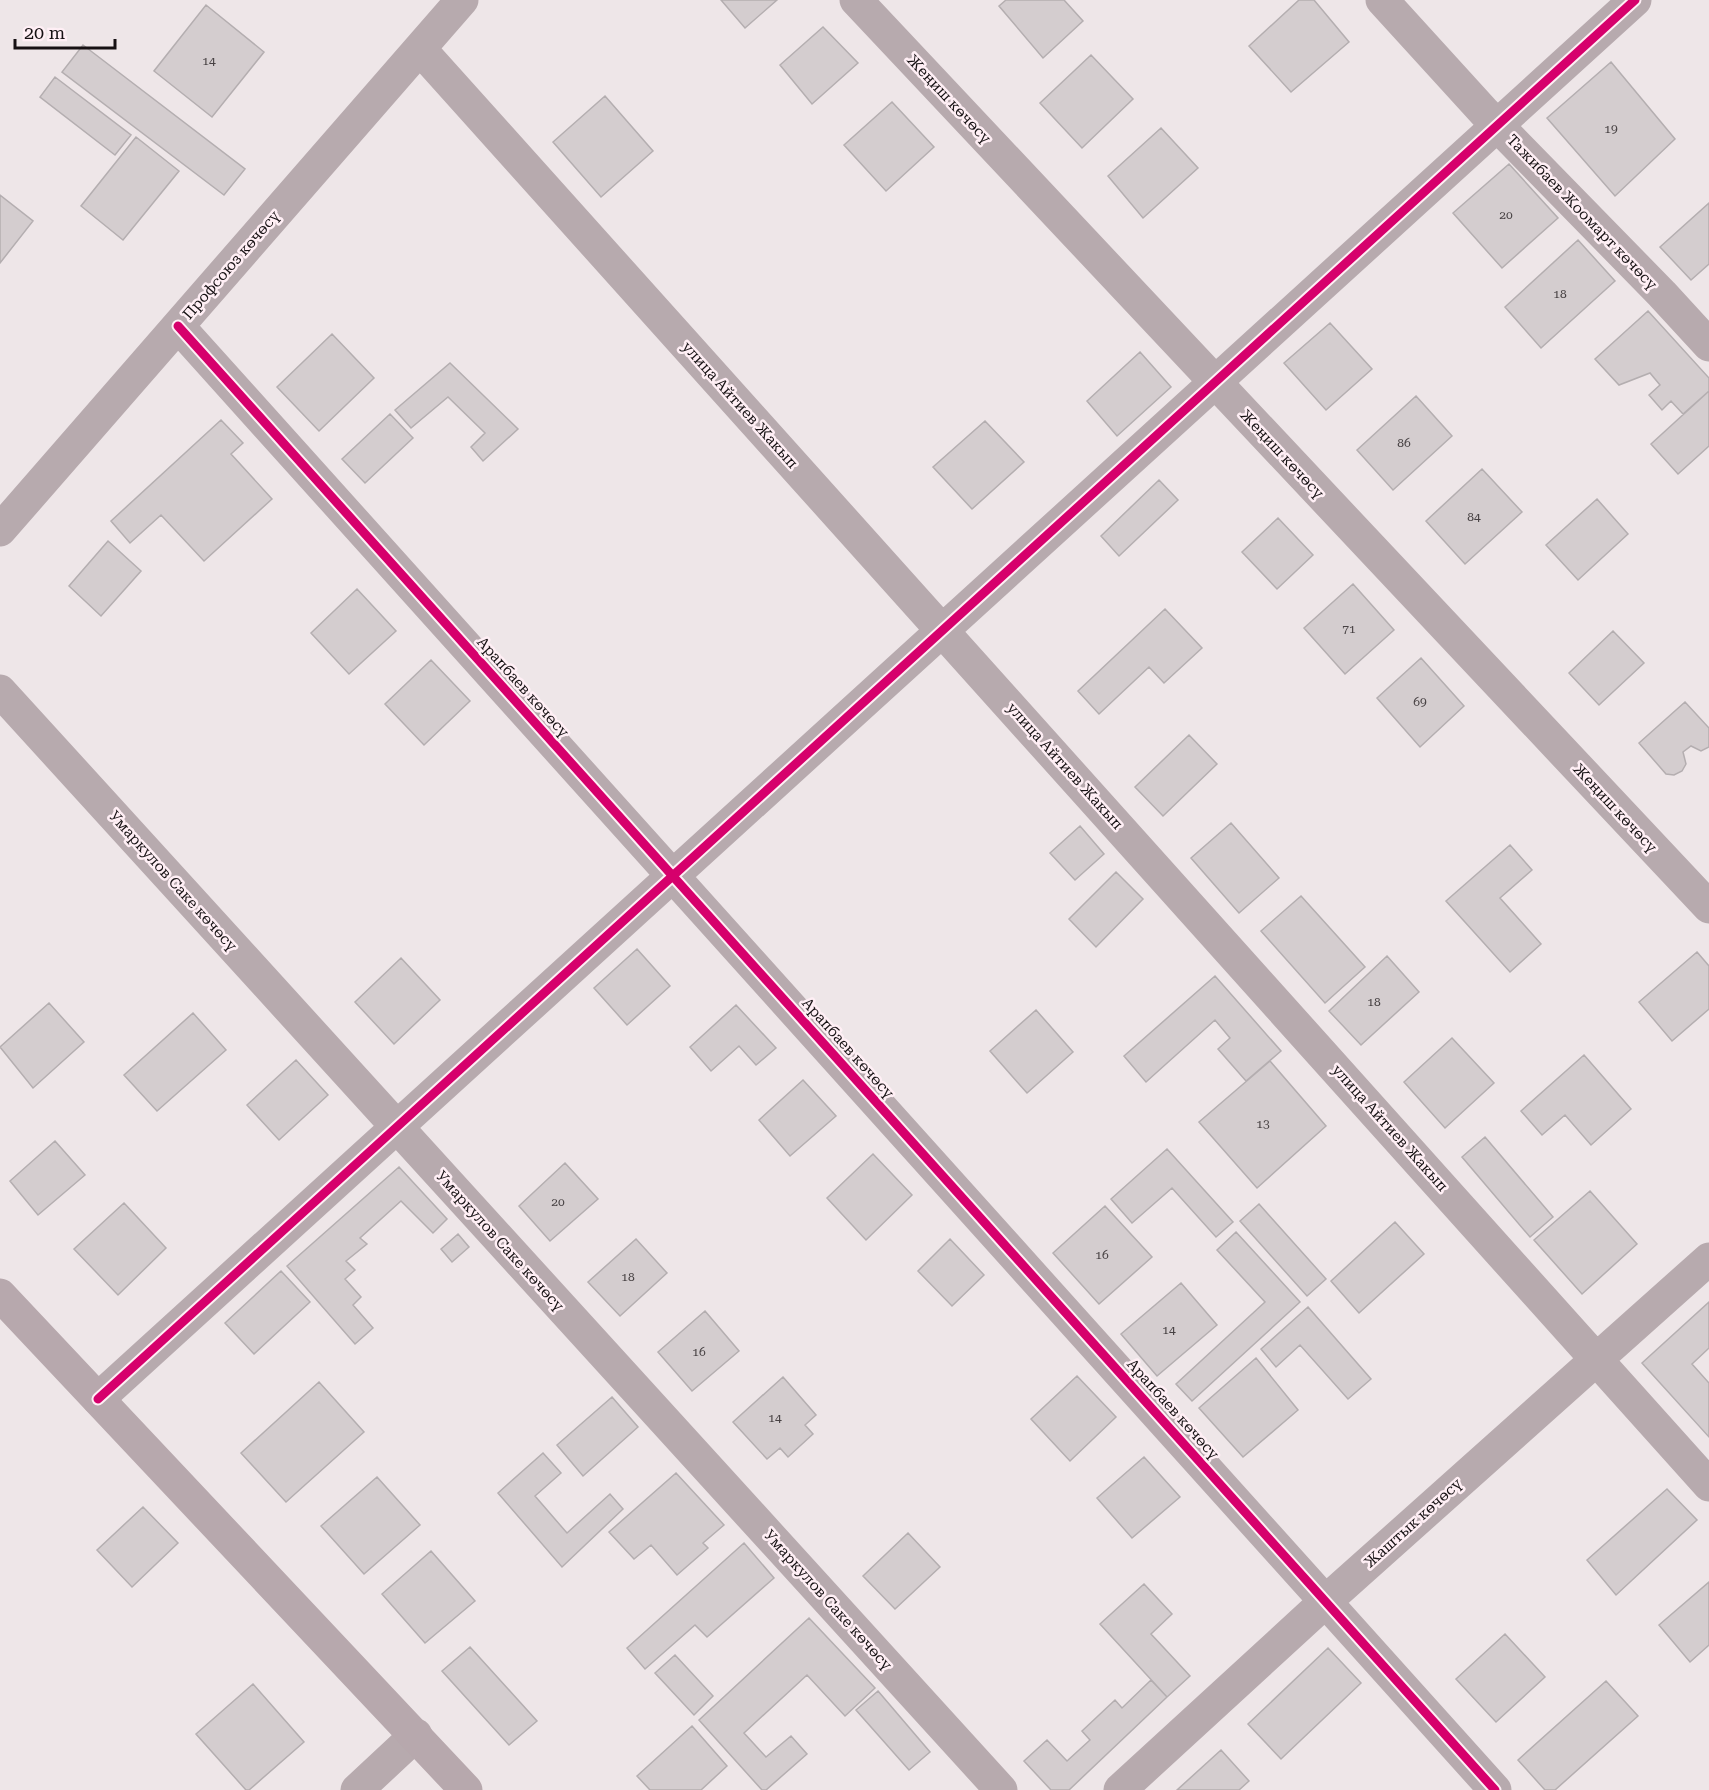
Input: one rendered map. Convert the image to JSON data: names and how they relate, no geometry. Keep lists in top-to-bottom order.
{
  "streets": {
    "street": [
      "Жеңиш көчөсү",
      "Тажибаев Жоомарт көчөсү",
      "Профсоюз көчөсү",
      "улица Айтиев Жакып",
      "Арапбаев көчөсү",
      "Умаркулов Саке көчөсү",
      "Жаштык көчөсү"
    ]
  },
  "crossings": [
    ["Профсоюз көчөсү", "улица Айтиев Жакып"],
    ["Профсоюз көчөсү", "Арапбаев көчөсү"],
    ["улица Айтиев Жакып", "Жаштык көчөсү"],
    ["Арапбаев көчөсү", "Жаштык көчөсү"]
  ],
  "house_numbers": [
    "14",
    "19",
    "20",
    "18",
    "86",
    "84",
    "71",
    "69",
    "18",
    "13",
    "20",
    "16",
    "18",
    "14",
    "16",
    "14"
  ],
  "scale_bar": "20 m"
}
